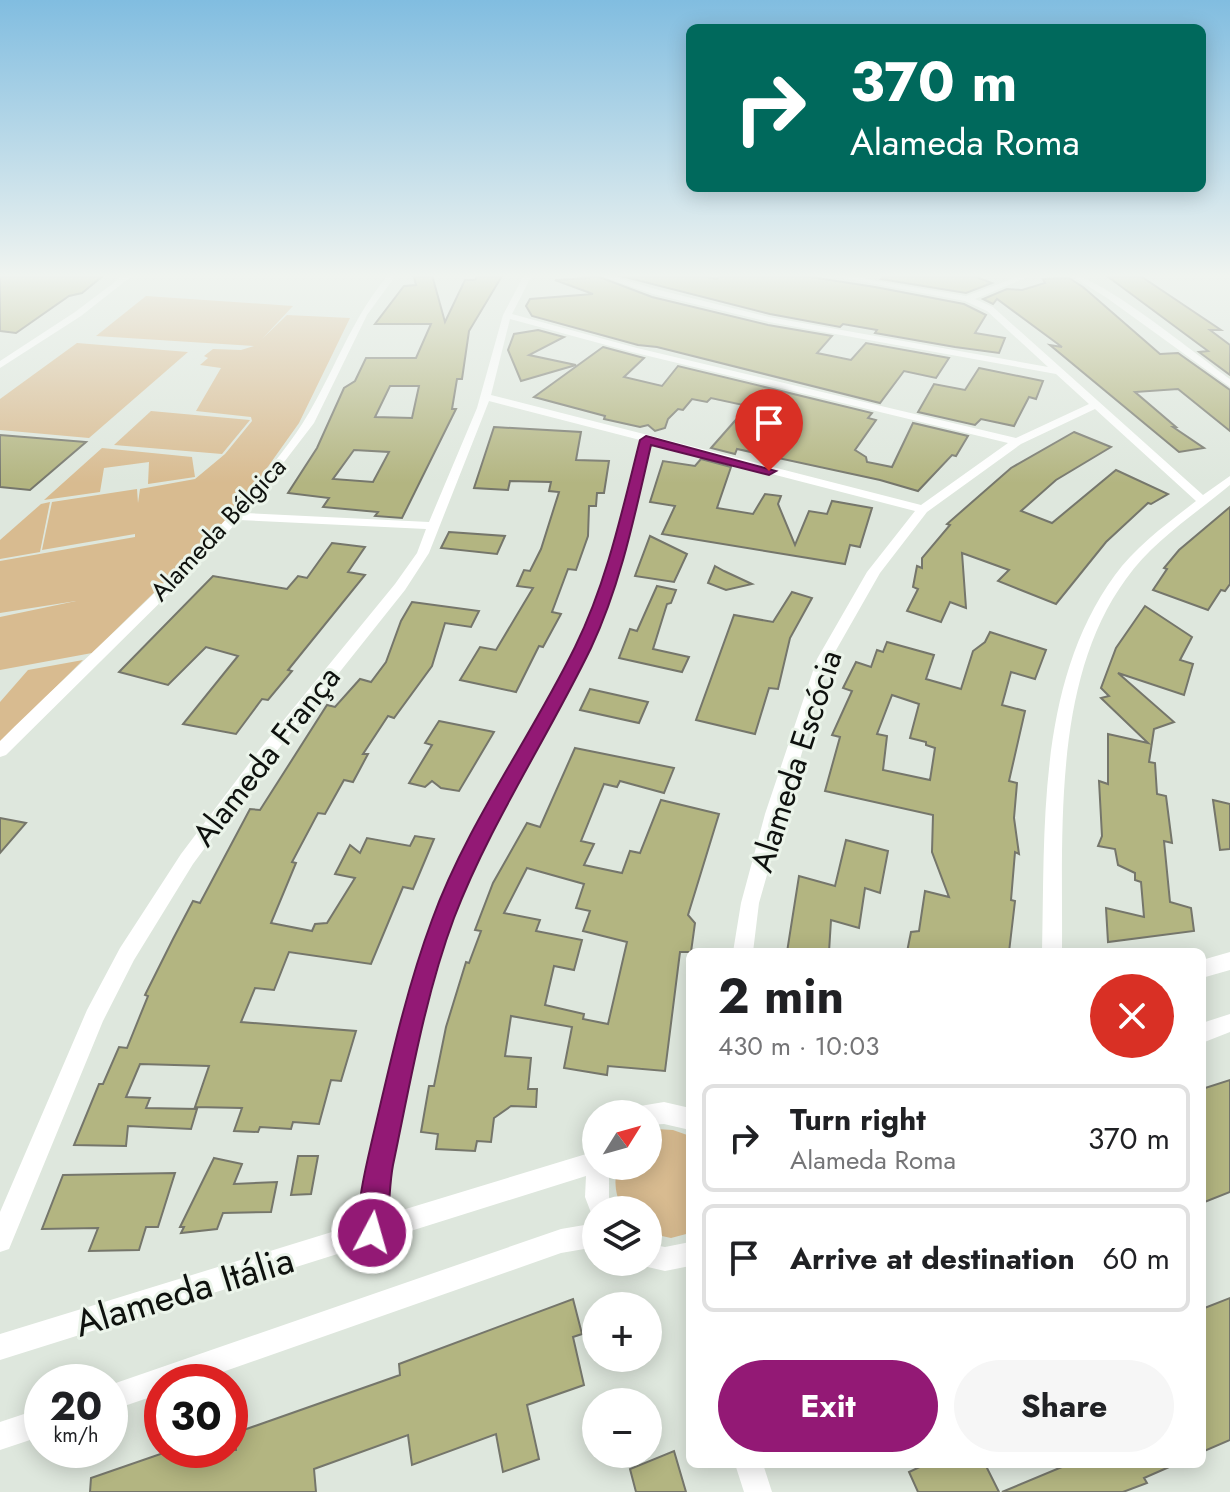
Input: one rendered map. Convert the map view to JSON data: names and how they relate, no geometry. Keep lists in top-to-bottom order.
{
  "streets": {
    "street": [
      "Alameda Bélgica",
      "Alameda França",
      "Alameda Escócia",
      "Alameda Itália"
    ]
  },
  "north": "top right",
  "page": {
    "turn": ["370 m", "Alameda Roma"],
    "heading": ["2 min", "430 m · 10:03"],
    "list": [
      {
        "name": "Turn right",
        "note": "Alameda Roma",
        "value": "370 m"
      },
      {
        "name": "Arrive at destination",
        "value": "60 m"
      }
    ],
    "map_buttons": ["+", "−"],
    "buttons": ["Exit", "Share"],
    "speed": "20 km/h",
    "limit": "30"
  }
}
